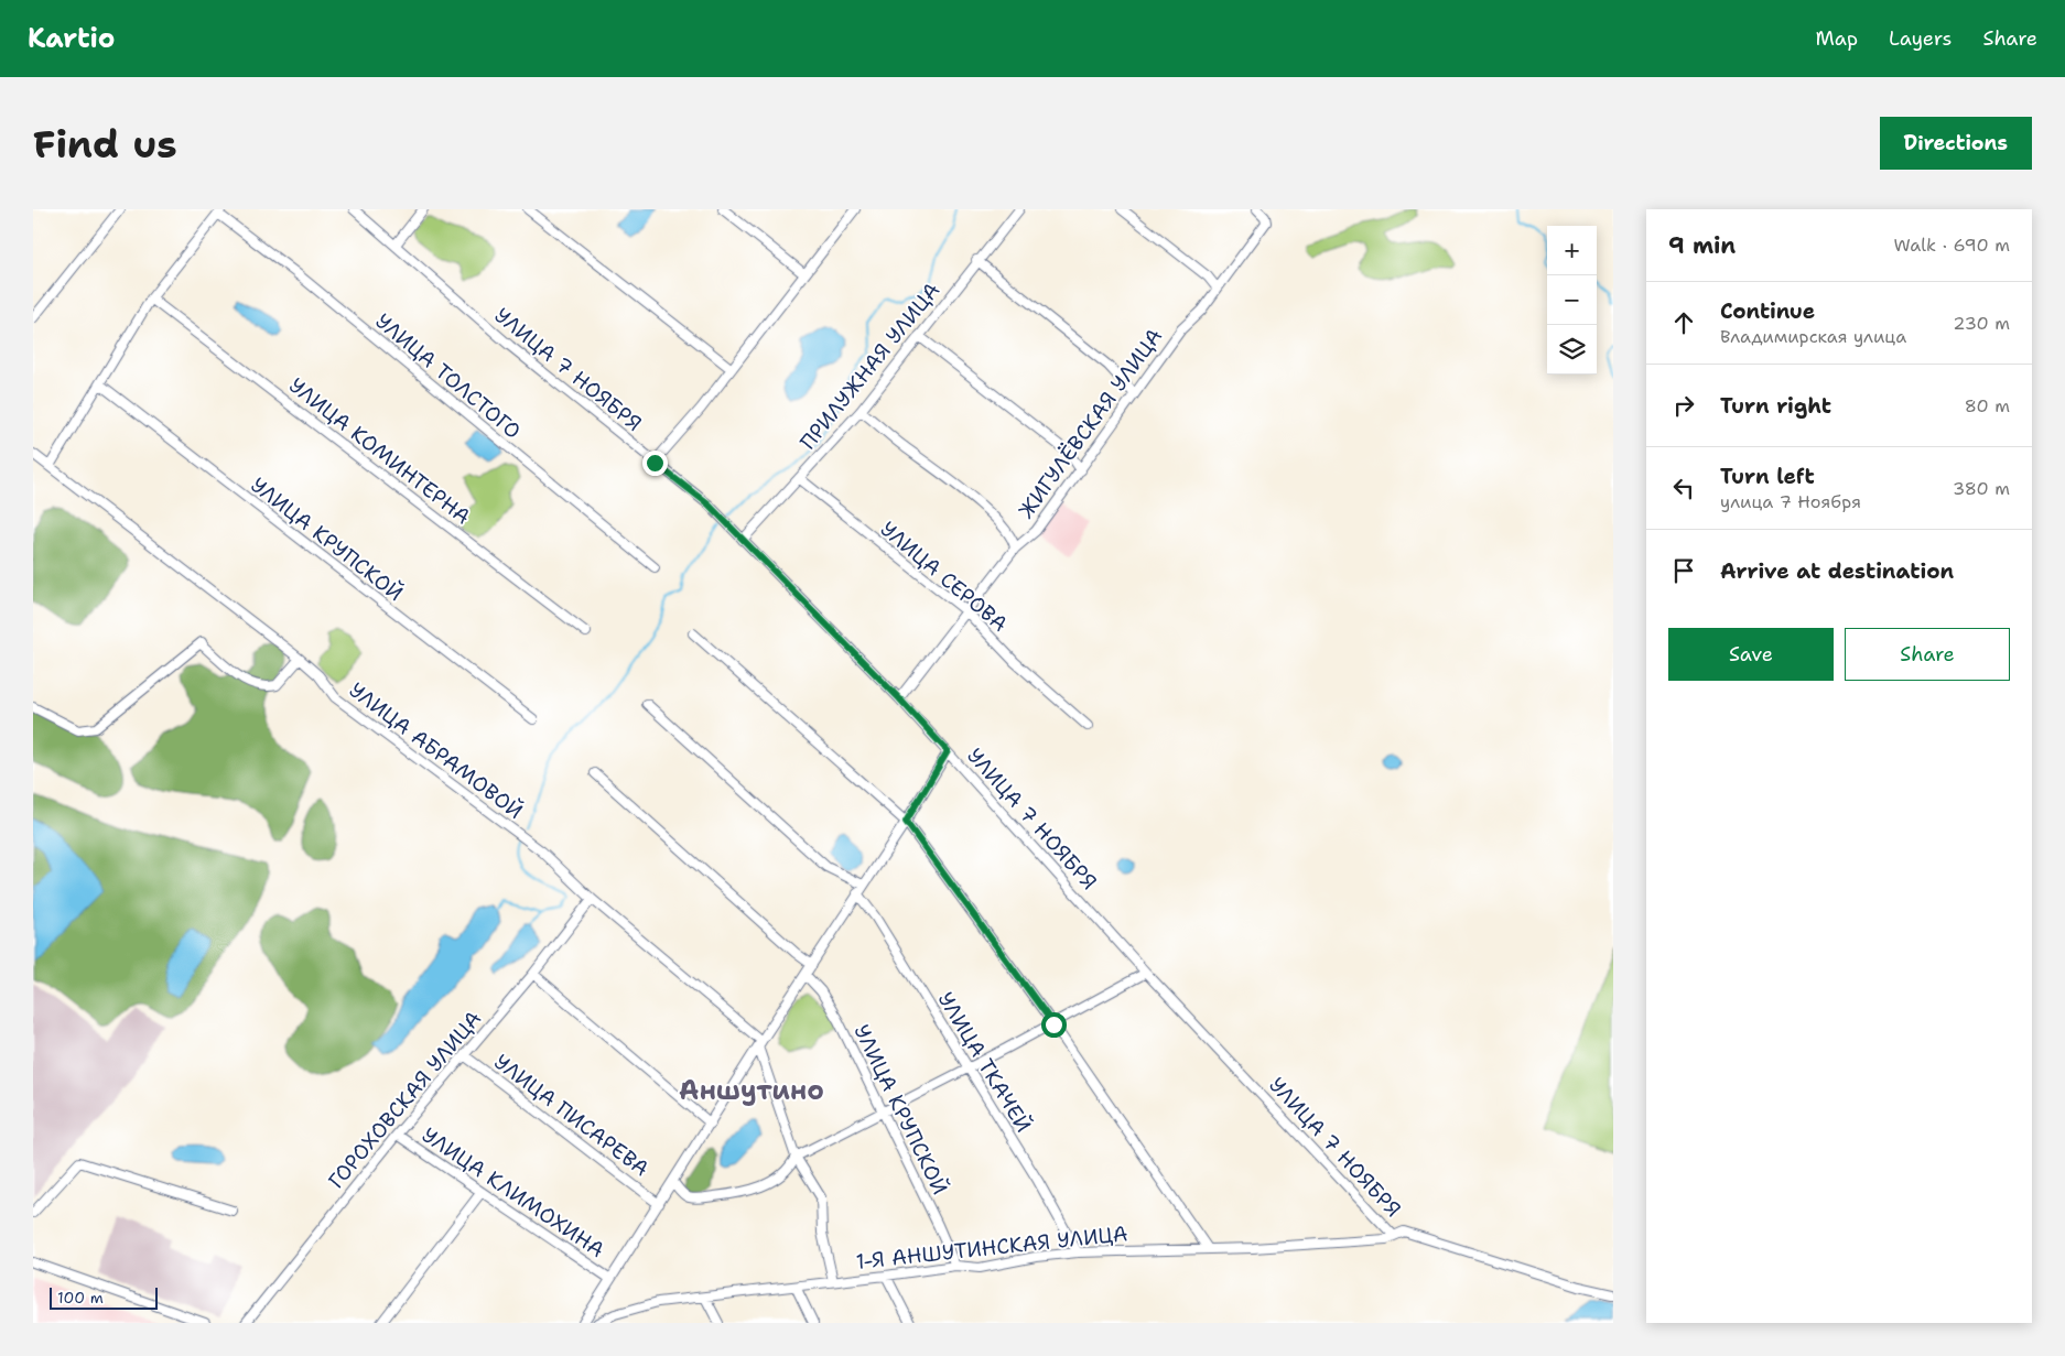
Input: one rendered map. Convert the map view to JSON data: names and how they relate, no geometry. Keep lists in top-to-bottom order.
{
  "streets": {
    "street": [
      "ПРИЛУЖНАЯ УЛИЦА",
      "УЛИЦА 7 НОЯБРЯ",
      "УЛИЦА ТОЛСТОГО",
      "ЖИГУЛЁВСКАЯ УЛИЦА",
      "УЛИЦА КОМИНТЕРНА",
      "УЛИЦА КРУПСКОЙ",
      "УЛИЦА СЕРОВА",
      "УЛИЦА АБРАМОВОЙ",
      "УЛИЦА ТКАЧЕЙ",
      "ГОРОХОВСКАЯ УЛИЦА",
      "УЛИЦА ПИСАРЕВА",
      "УЛИЦА КЛИМОХИНА",
      "1-Я АНШУТИНСКАЯ УЛИЦА"
    ]
  },
  "crossings": [
    ["ПРИЛУЖНАЯ УЛИЦА", "УЛИЦА 7 НОЯБРЯ"],
    ["ПРИЛУЖНАЯ УЛИЦА", "УЛИЦА СЕРОВА"],
    ["УЛИЦА 7 НОЯБРЯ", "ЖИГУЛЁВСКАЯ УЛИЦА"],
    ["УЛИЦА 7 НОЯБРЯ", "1-Я АНШУТИНСКАЯ УЛИЦА"],
    ["ЖИГУЛЁВСКАЯ УЛИЦА", "УЛИЦА СЕРОВА"],
    ["УЛИЦА КРУПСКОЙ", "1-Я АНШУТИНСКАЯ УЛИЦА"],
    ["УЛИЦА АБРАМОВОЙ", "ГОРОХОВСКАЯ УЛИЦА"],
    ["УЛИЦА ТКАЧЕЙ", "1-Я АНШУТИНСКАЯ УЛИЦА"],
    ["ГОРОХОВСКАЯ УЛИЦА", "УЛИЦА ПИСАРЕВА"],
    ["ГОРОХОВСКАЯ УЛИЦА", "УЛИЦА КЛИМОХИНА"]
  ],
  "districts": ["Аншутино"],
  "scale_bar": "100 m",
  "page": {
    "header": "Kartio",
    "nav": ["Map", "Layers", "Share"],
    "buttons": [
      "Directions",
      ["Save", "Share"]
    ],
    "title": "Find us",
    "heading": ["9 min", "Walk · 690 m"],
    "map_buttons": ["+", "−"],
    "list": [
      ["Continue", "Владимирская улица", "230 m"],
      ["Turn right", "80 m"],
      ["Turn left", "улица 7 Ноября", "380 m"],
      "Arrive at destination"
    ],
    "scale": "100 m"
  }
}
